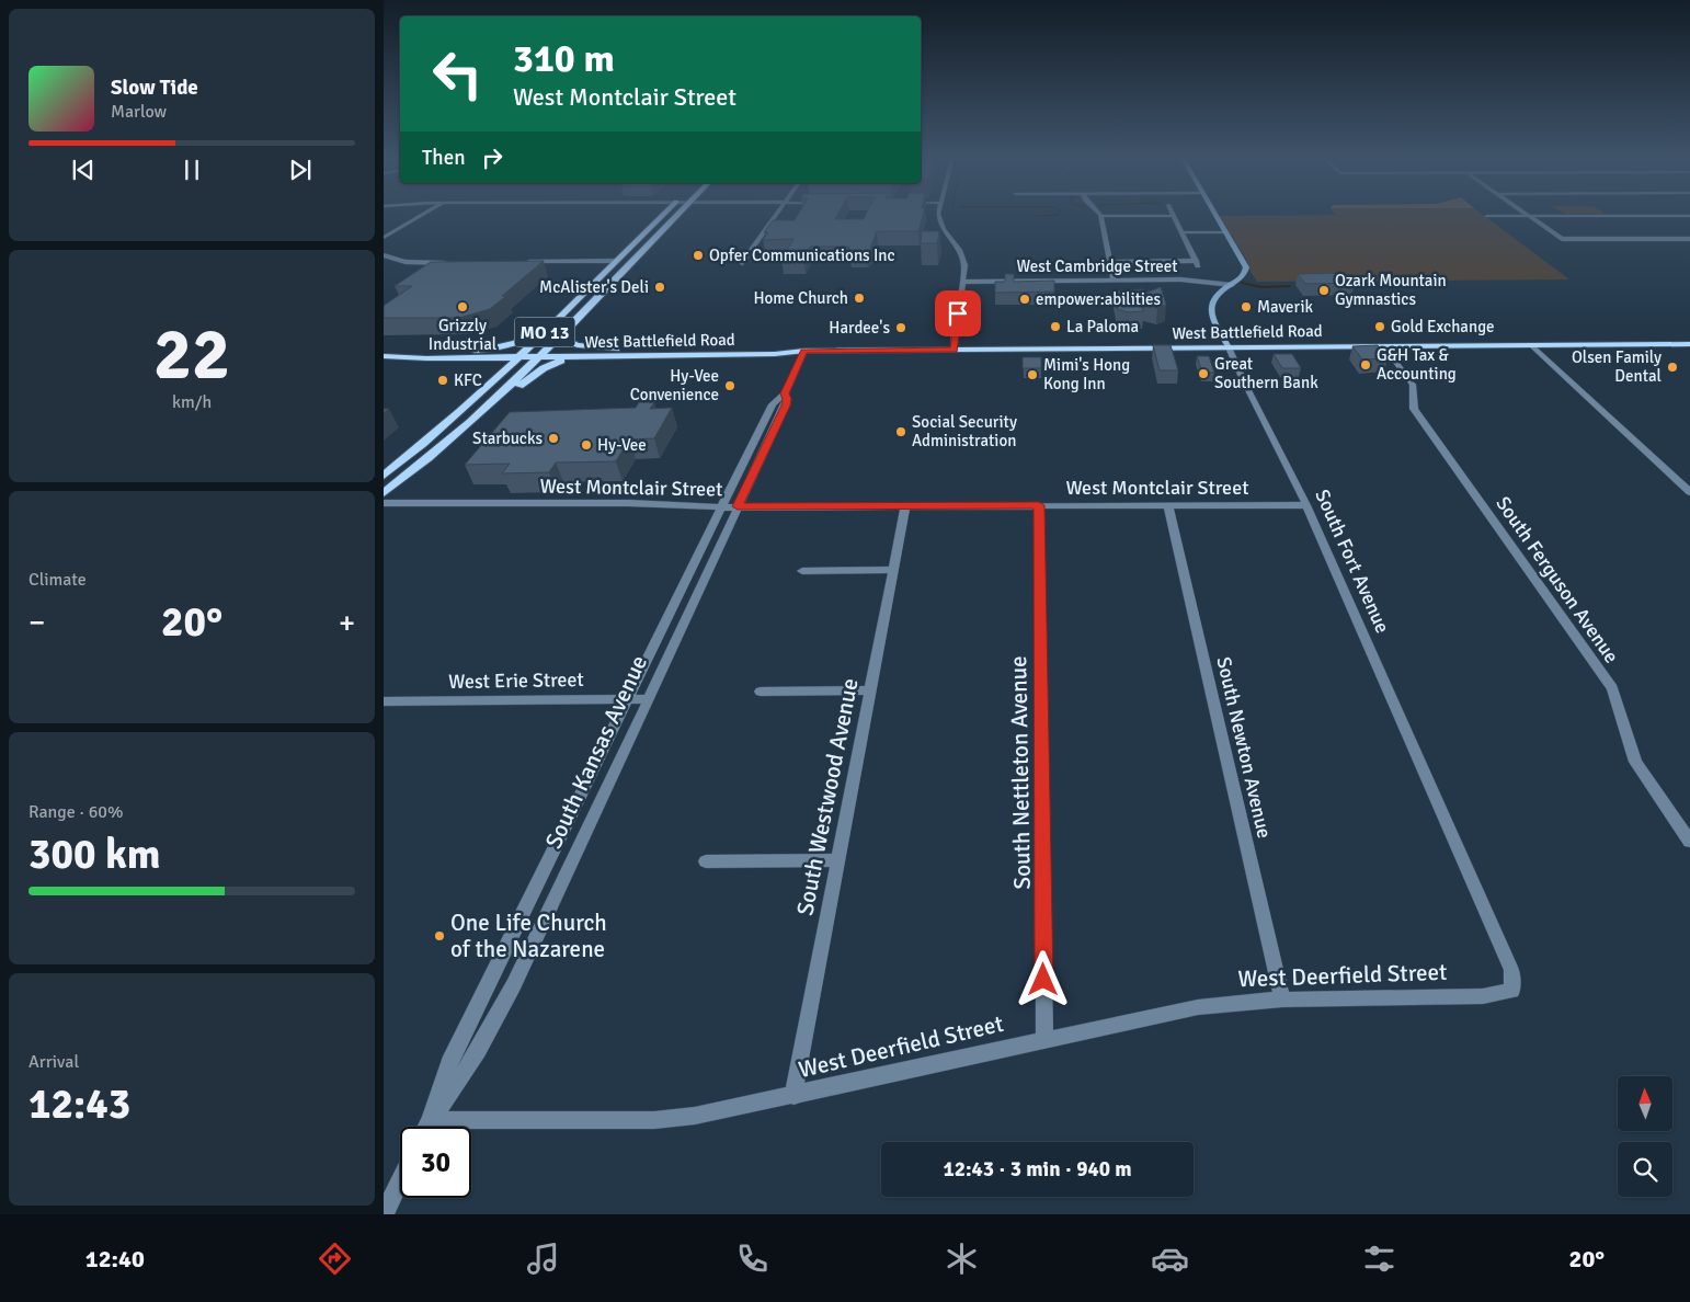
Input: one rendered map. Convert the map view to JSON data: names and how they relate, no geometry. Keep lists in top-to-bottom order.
{
  "streets": {
    "main road": ["MO 13", "West Battlefield Road"],
    "street": [
      "West Cambridge Street",
      "West Montclair Street",
      "South Fort Avenue",
      "South Ferguson Avenue",
      "West Erie Street",
      "South Newton Avenue",
      "South Kansas Avenue",
      "South Nettleton Avenue",
      "South Westwood Avenue",
      "West Deerfield Street"
    ]
  },
  "crossings": [
    ["West Cambridge Street", "South Fort Avenue"],
    ["MO 13", "West Battlefield Road"],
    ["West Battlefield Road", "South Fort Avenue"],
    ["West Battlefield Road", "South Ferguson Avenue"],
    ["West Battlefield Road", "South Kansas Avenue"],
    ["West Montclair Street", "South Fort Avenue"],
    ["West Montclair Street", "South Newton Avenue"],
    ["West Montclair Street", "South Kansas Avenue"],
    ["West Montclair Street", "South Nettleton Avenue"],
    ["West Montclair Street", "South Westwood Avenue"],
    ["South Fort Avenue", "West Deerfield Street"],
    ["West Erie Street", "South Kansas Avenue"],
    ["South Newton Avenue", "West Deerfield Street"],
    ["South Kansas Avenue", "West Deerfield Street"],
    ["South Nettleton Avenue", "West Deerfield Street"],
    ["South Westwood Avenue", "West Deerfield Street"]
  ],
  "places": [
    "Opfer Communications Inc",
    "McAlister's Deli",
    "Ozark Mountain Gymnastics",
    "Home Church",
    "empower:abilities",
    "Grizzly Industrial",
    "Maverik",
    "La Paloma",
    "Gold Exchange",
    "Hardee's",
    "G&H Tax & Accounting",
    "Olsen Family Dental",
    "Great Southern Bank",
    "Mimi's Hong Kong Inn",
    "KFC",
    "Hy-Vee Convenience",
    "Social Security Administration",
    "Starbucks",
    "Hy-Vee",
    "One Life Church of the Nazarene"
  ],
  "north": "top",
  "page": {
    "turn": ["310 m", "West Montclair Street"],
    "song": ["Slow Tide", "Marlow"],
    "then": "Then",
    "tile": [
      ["22", "km/h"],
      "Climate",
      ["Range · 60%", "300 km"],
      ["Arrival", "12:43"]
    ],
    "heat": ["−", "20°", "+"],
    "limit": "30",
    "trip": "12:43 · 3 min · 940 m",
    "tabs": ["12:40", "20°"]
  }
}
